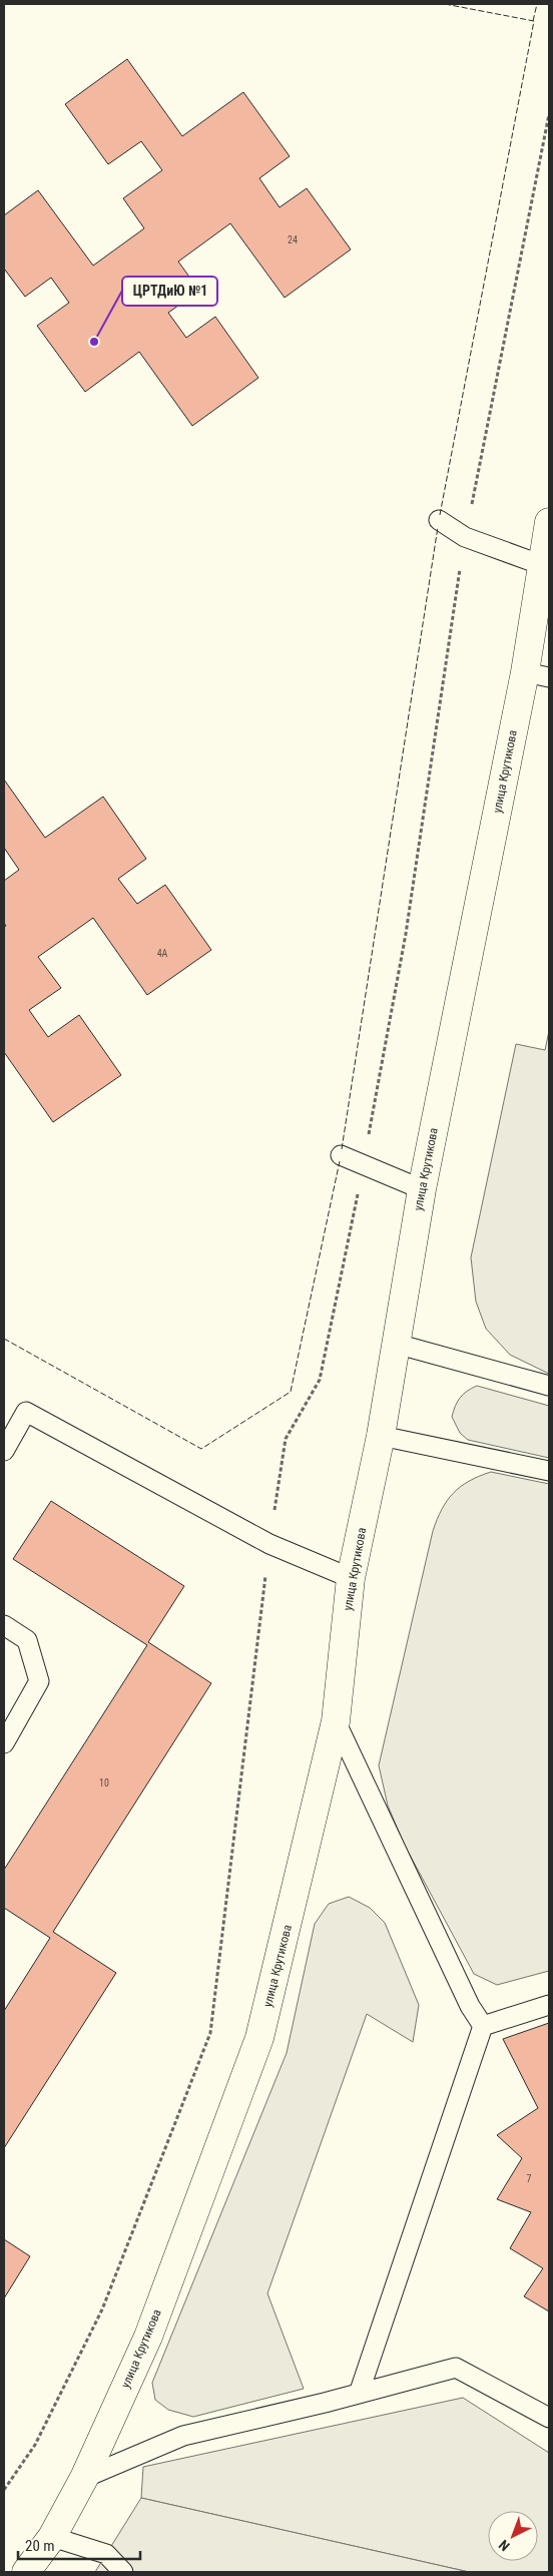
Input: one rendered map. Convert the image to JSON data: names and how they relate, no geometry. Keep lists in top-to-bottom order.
{
  "streets": {
    "street": ["улица Крутикова"]
  },
  "places": ["ЦРТДиЮ №1"],
  "house_numbers": [
    "24",
    "4А",
    "10",
    "7"
  ],
  "scale_bar": "20 m",
  "north": "bottom left"
}
